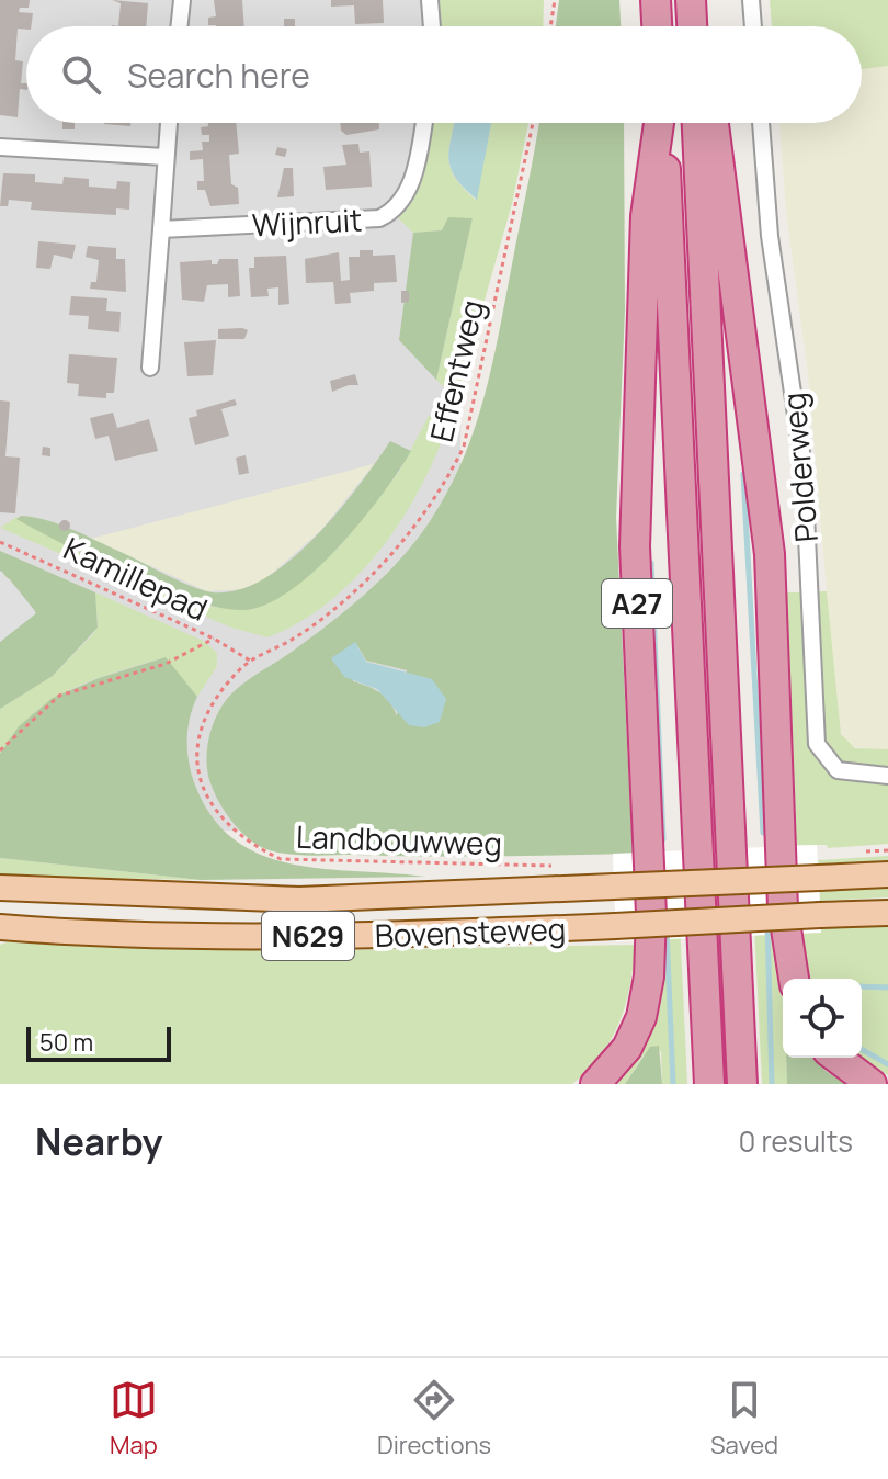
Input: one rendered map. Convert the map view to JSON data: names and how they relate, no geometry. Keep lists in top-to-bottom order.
{
  "streets": {
    "highway": ["A27"],
    "main road": ["Bovensteweg", "N629"],
    "street": ["Wijnruit", "Polderweg"],
    "path": ["Effentweg", "Kamillepad", "Landbouwweg"]
  },
  "crossings": [
    ["Effentweg", "Kamillepad"],
    ["Effentweg", "Landbouwweg"],
    ["Kamillepad", "Landbouwweg"]
  ],
  "scale_bar": "50 m",
  "page": {
    "search": "Search here",
    "scale": "50 m",
    "heading": ["Nearby", "0 results"],
    "nav": ["Map", "Directions", "Saved"]
  }
}
